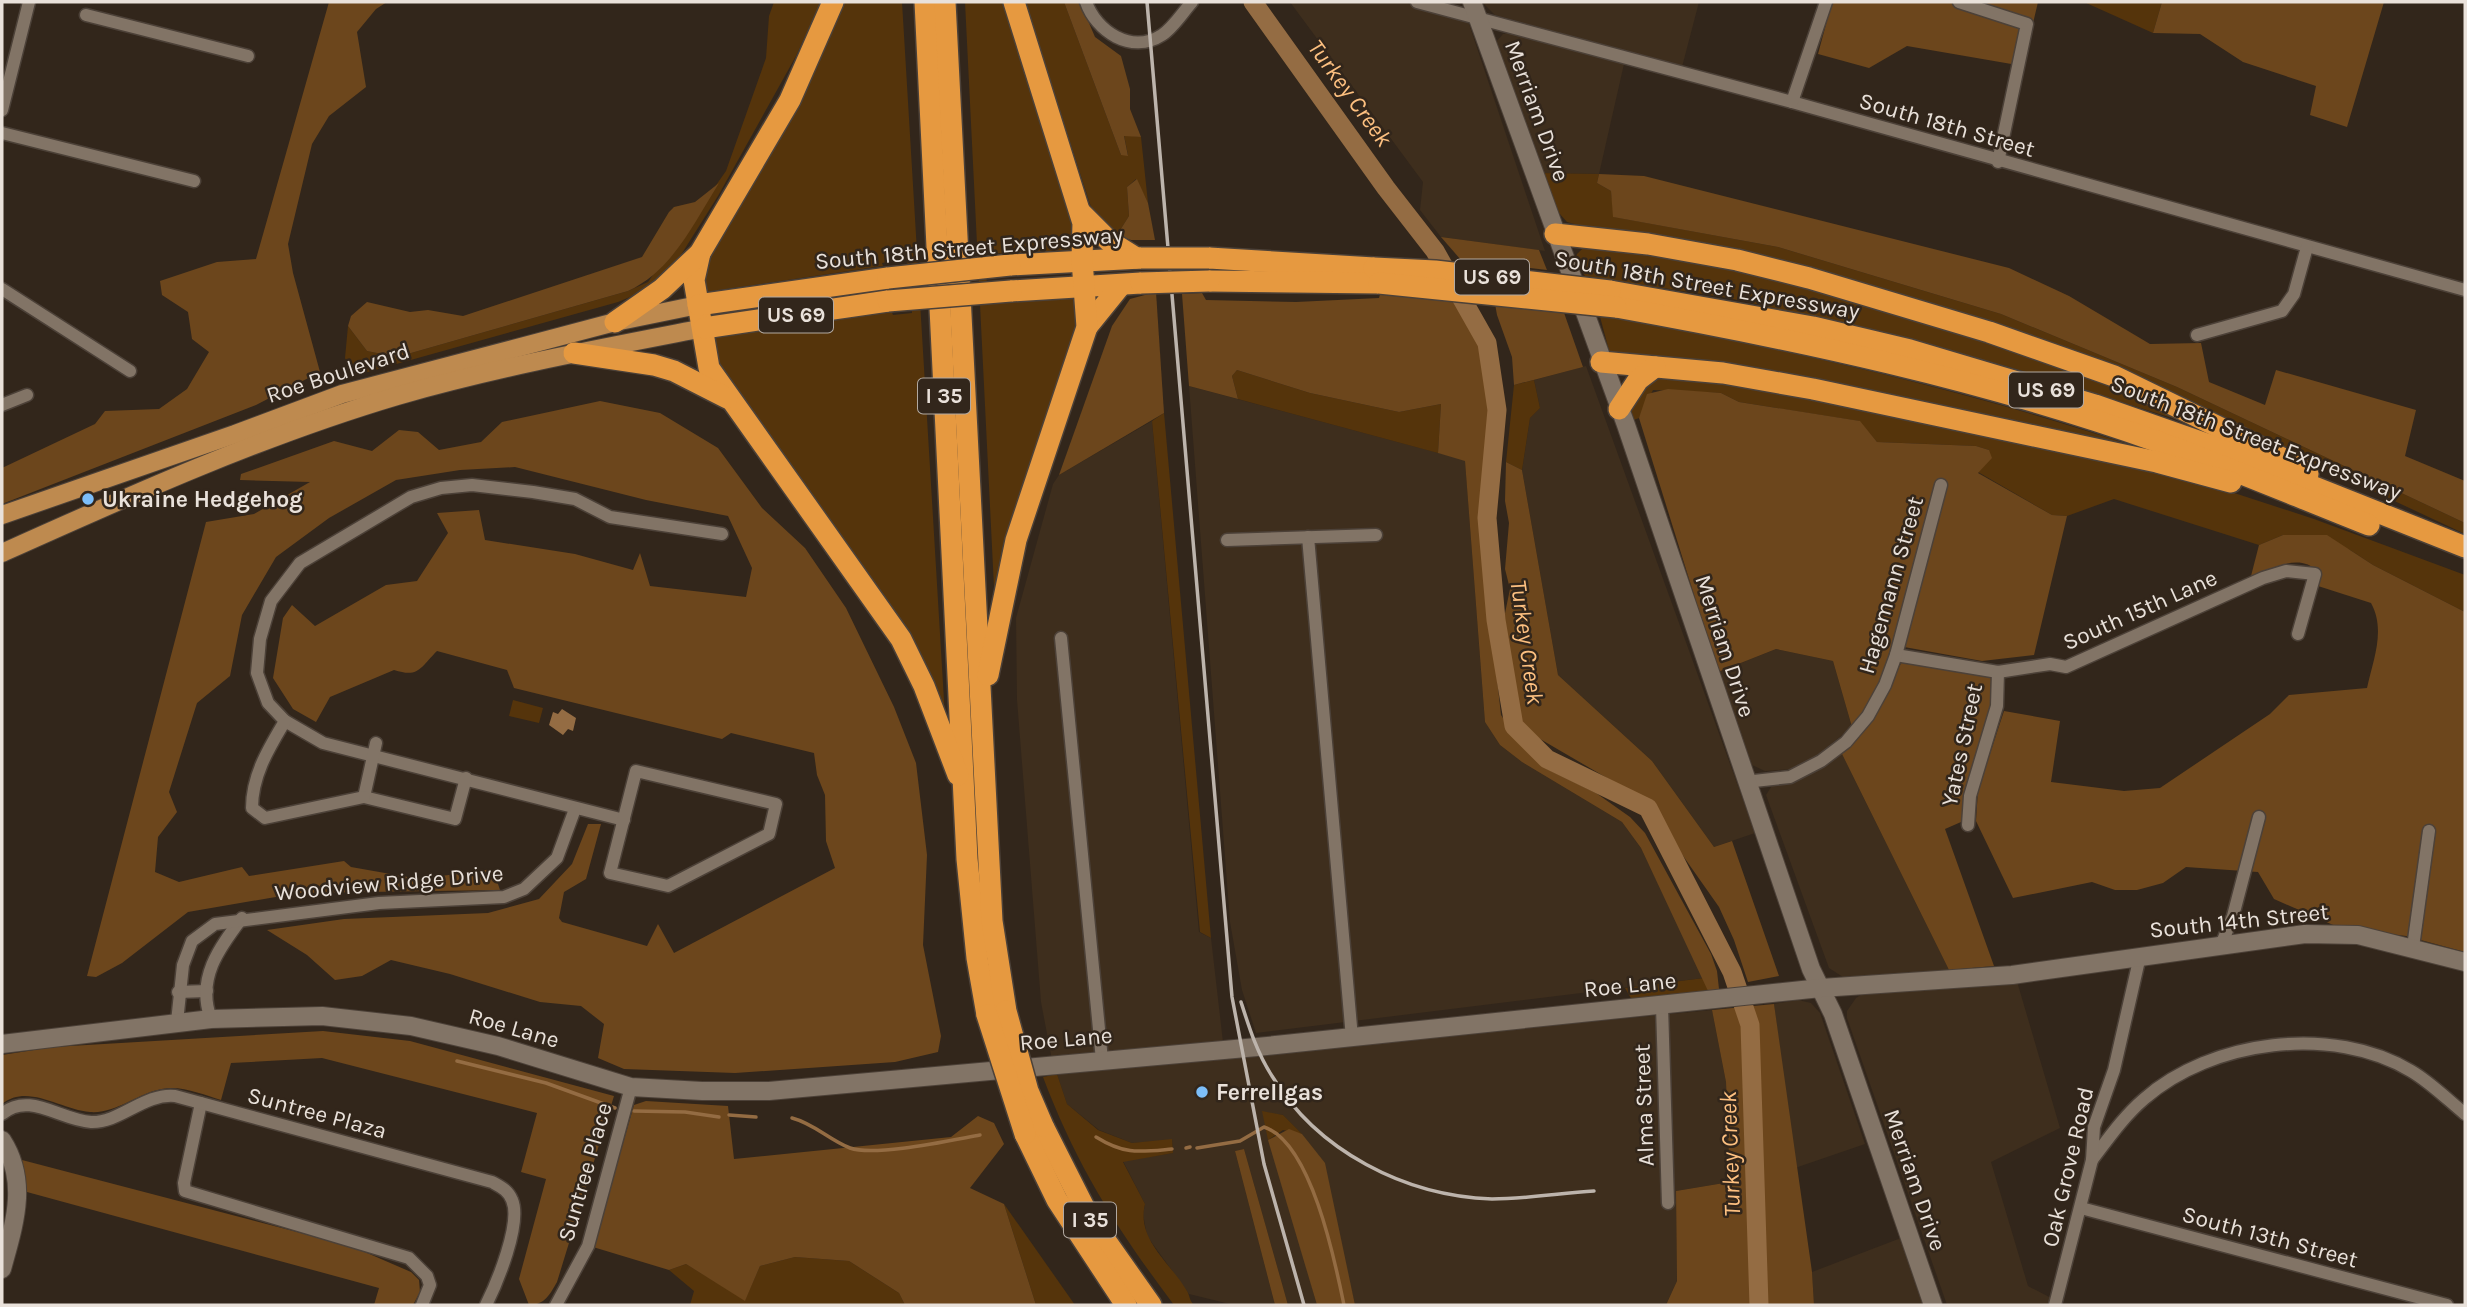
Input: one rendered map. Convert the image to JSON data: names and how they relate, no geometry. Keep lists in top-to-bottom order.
{
  "streets": {
    "highway": ["South 18th Street Expressway", "US 69", "I 35"],
    "main road": ["Roe Boulevard"],
    "street": [
      "Merriam Drive",
      "South 18th Street",
      "Hagemann Street",
      "South 15th Lane",
      "Yates Street",
      "Woodview Ridge Drive",
      "South 14th Street",
      "Roe Lane",
      "Alma Street",
      "Suntree Plaza",
      "Oak Grove Road",
      "Suntree Place",
      "South 13th Street"
    ]
  },
  "crossings": [
    ["Merriam Drive", "South 18th Street"],
    ["Merriam Drive", "Hagemann Street"],
    ["Merriam Drive", "Roe Lane"],
    ["South 18th Street Expressway", "Roe Boulevard"],
    ["Hagemann Street", "South 15th Lane"],
    ["South 15th Lane", "Yates Street"],
    ["Woodview Ridge Drive", "Roe Lane"],
    ["South 14th Street", "Roe Lane"],
    ["South 14th Street", "Oak Grove Road"],
    ["Roe Lane", "Alma Street"],
    ["Roe Lane", "Oak Grove Road"],
    ["Roe Lane", "Suntree Place"],
    ["Oak Grove Road", "South 13th Street"]
  ],
  "water": ["Turkey Creek"],
  "places": ["Ukraine Hedgehog", "Ferrellgas"]
}
